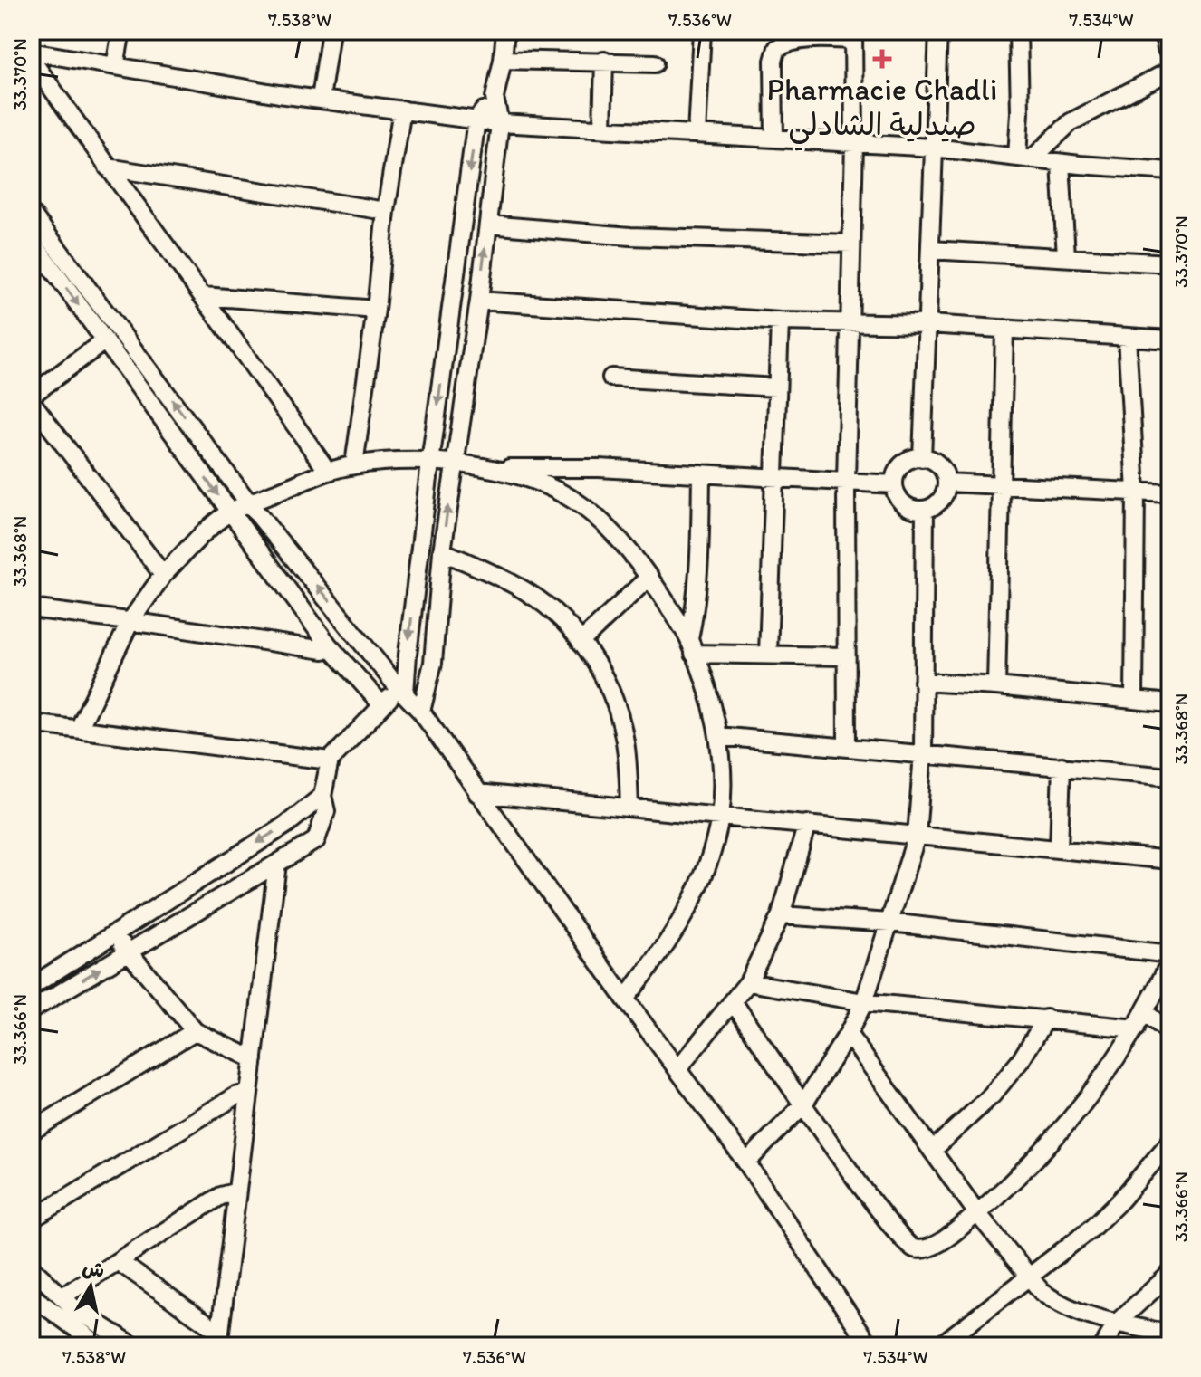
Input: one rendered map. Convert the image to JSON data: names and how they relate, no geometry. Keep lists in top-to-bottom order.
{
  "places": {
    "health": ["Pharmacie Chadli صيدلية الشادلي"]
  },
  "north": "top",
  "coordinates": [
    "7.538°W",
    "7.536°W",
    "7.534°W",
    "33.370°N",
    "33.368°N",
    "33.366°N"
  ]
}
